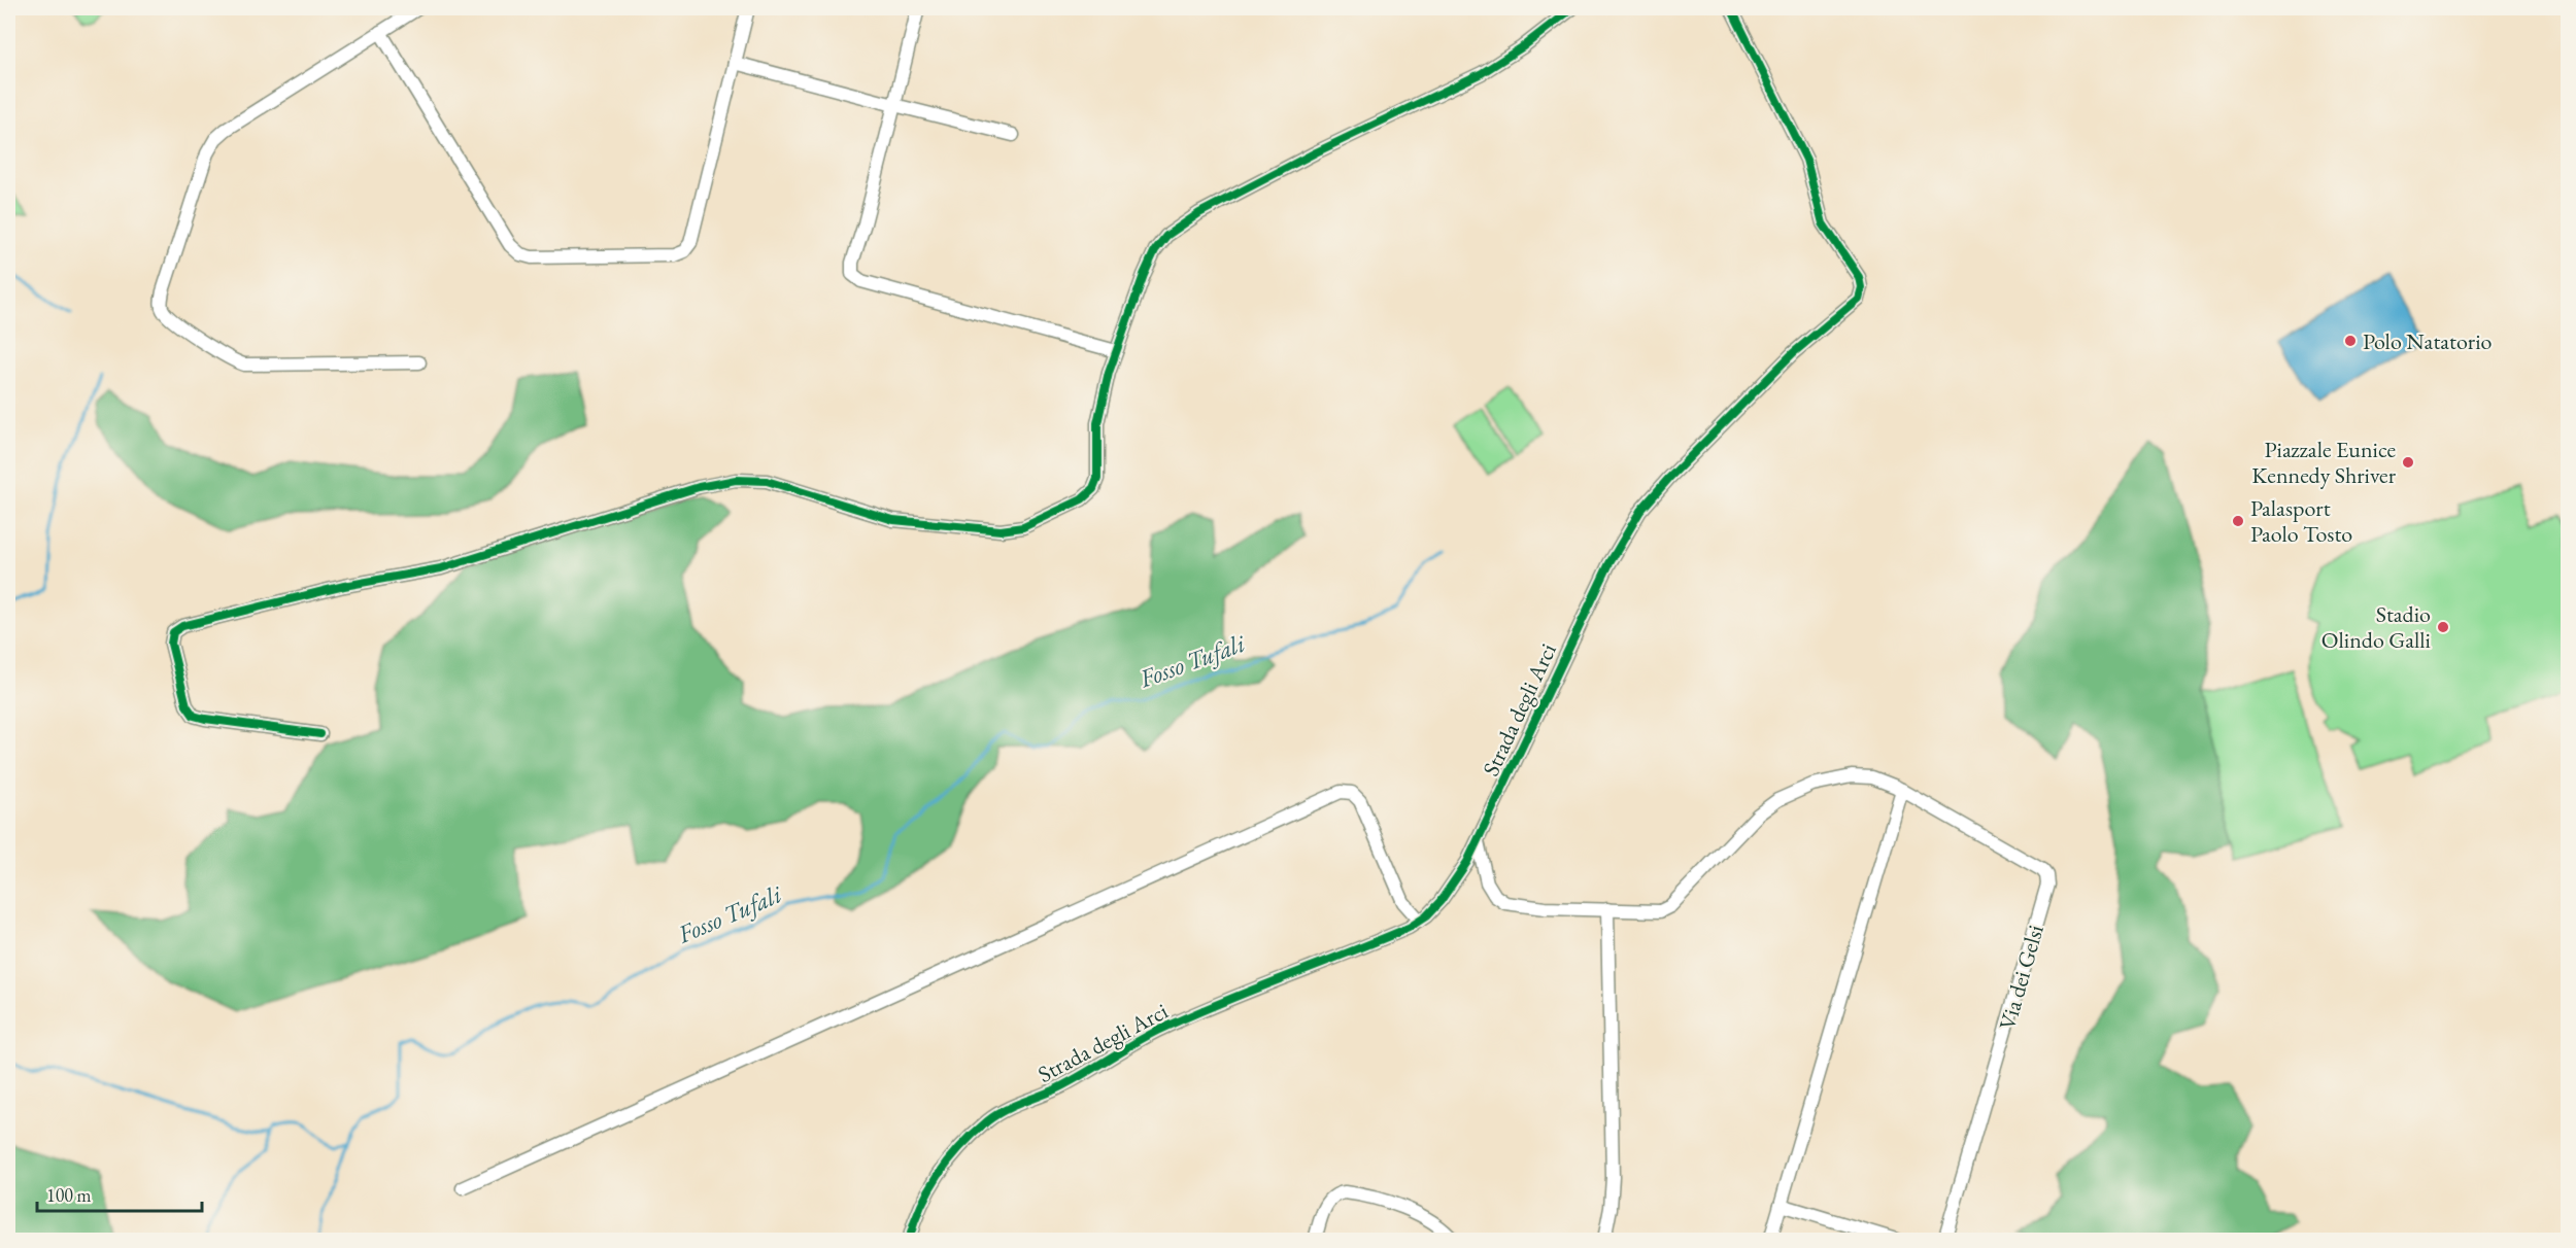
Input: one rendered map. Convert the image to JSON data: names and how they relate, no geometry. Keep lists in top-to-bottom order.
{
  "streets": {
    "street": ["Strada degli Arci", "Via dei Gelsi"]
  },
  "crossings": [
    ["Strada degli Arci", "Via dei Gelsi"]
  ],
  "water": ["Fosso Tufali"],
  "places": [
    "Polo Natatorio",
    "Piazzale Eunice Kennedy Shriver",
    "Palasport Paolo Tosto",
    "Stadio Olindo Galli"
  ],
  "scale_bar": "100 m"
}
